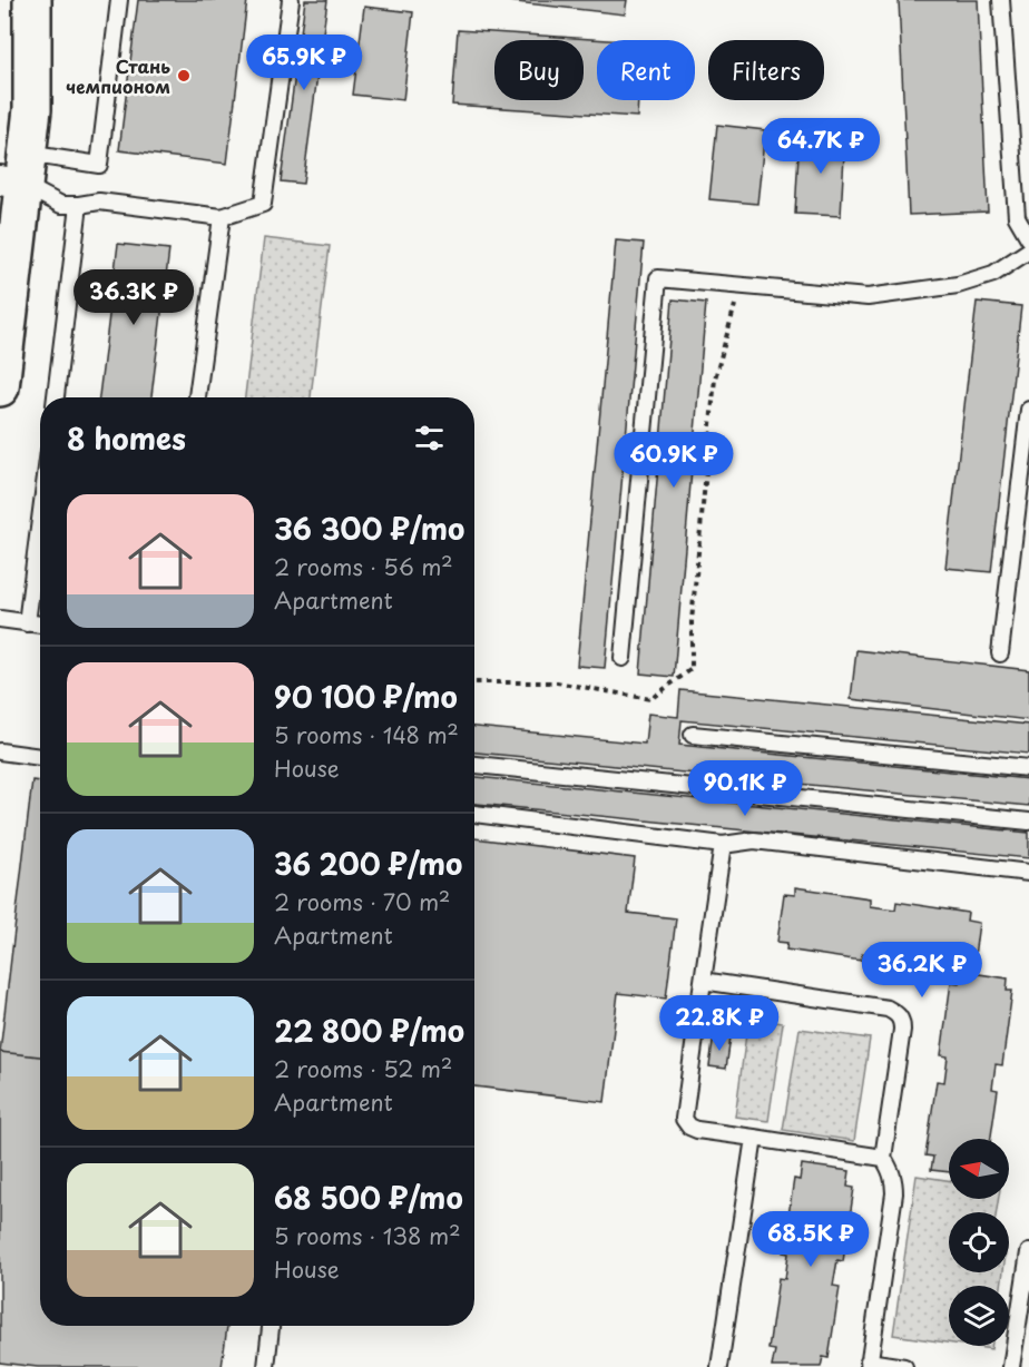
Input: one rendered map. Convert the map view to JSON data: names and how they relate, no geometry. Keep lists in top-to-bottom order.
{
  "places": ["Стань чемпионом"],
  "north": "left",
  "page": {
    "price": [
      "65.9K ₽",
      "64.7K ₽",
      "36.3K ₽",
      "60.9K ₽",
      "90.1K ₽",
      "36.2K ₽",
      "22.8K ₽",
      "68.5K ₽"
    ],
    "chip": ["Buy", "Rent", "Filters"],
    "heading": "8 homes",
    "list": [
      {
        "name": "36 300 ₽/mo",
        "note": "2 rooms · 56 m² · Apartment"
      },
      {
        "name": "90 100 ₽/mo",
        "note": "5 rooms · 148 m² · House"
      },
      {
        "name": "36 200 ₽/mo",
        "note": "2 rooms · 70 m² · Apartment"
      },
      {
        "name": "22 800 ₽/mo",
        "note": "2 rooms · 52 m² · Apartment"
      },
      {
        "name": "68 500 ₽/mo",
        "note": "5 rooms · 138 m² · House"
      }
    ]
  }
}
